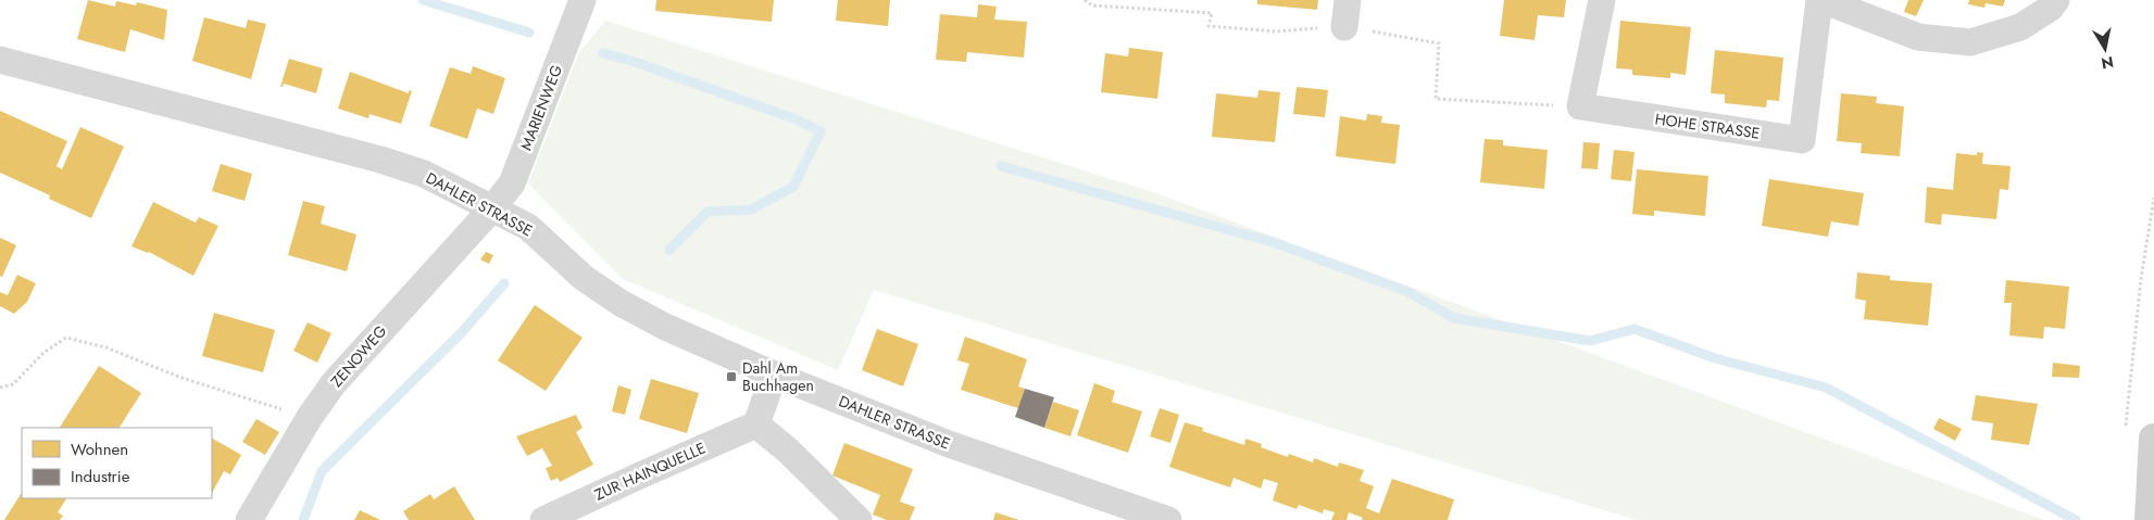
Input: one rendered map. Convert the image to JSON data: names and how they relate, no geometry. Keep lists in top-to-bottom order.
{
  "streets": {
    "street": [
      "MARIENWEG",
      "HOHE STRASSE",
      "DAHLER STRASSE",
      "ZENOWEG",
      "ZUR HAINQUELLE"
    ]
  },
  "crossings": [
    ["MARIENWEG", "DAHLER STRASSE"],
    ["MARIENWEG", "ZENOWEG"],
    ["DAHLER STRASSE", "ZENOWEG"]
  ],
  "places": {
    "transit": ["Dahl Am Buchhagen"]
  },
  "legend": ["Wohnen", "Industrie"],
  "north": "bottom"
}
